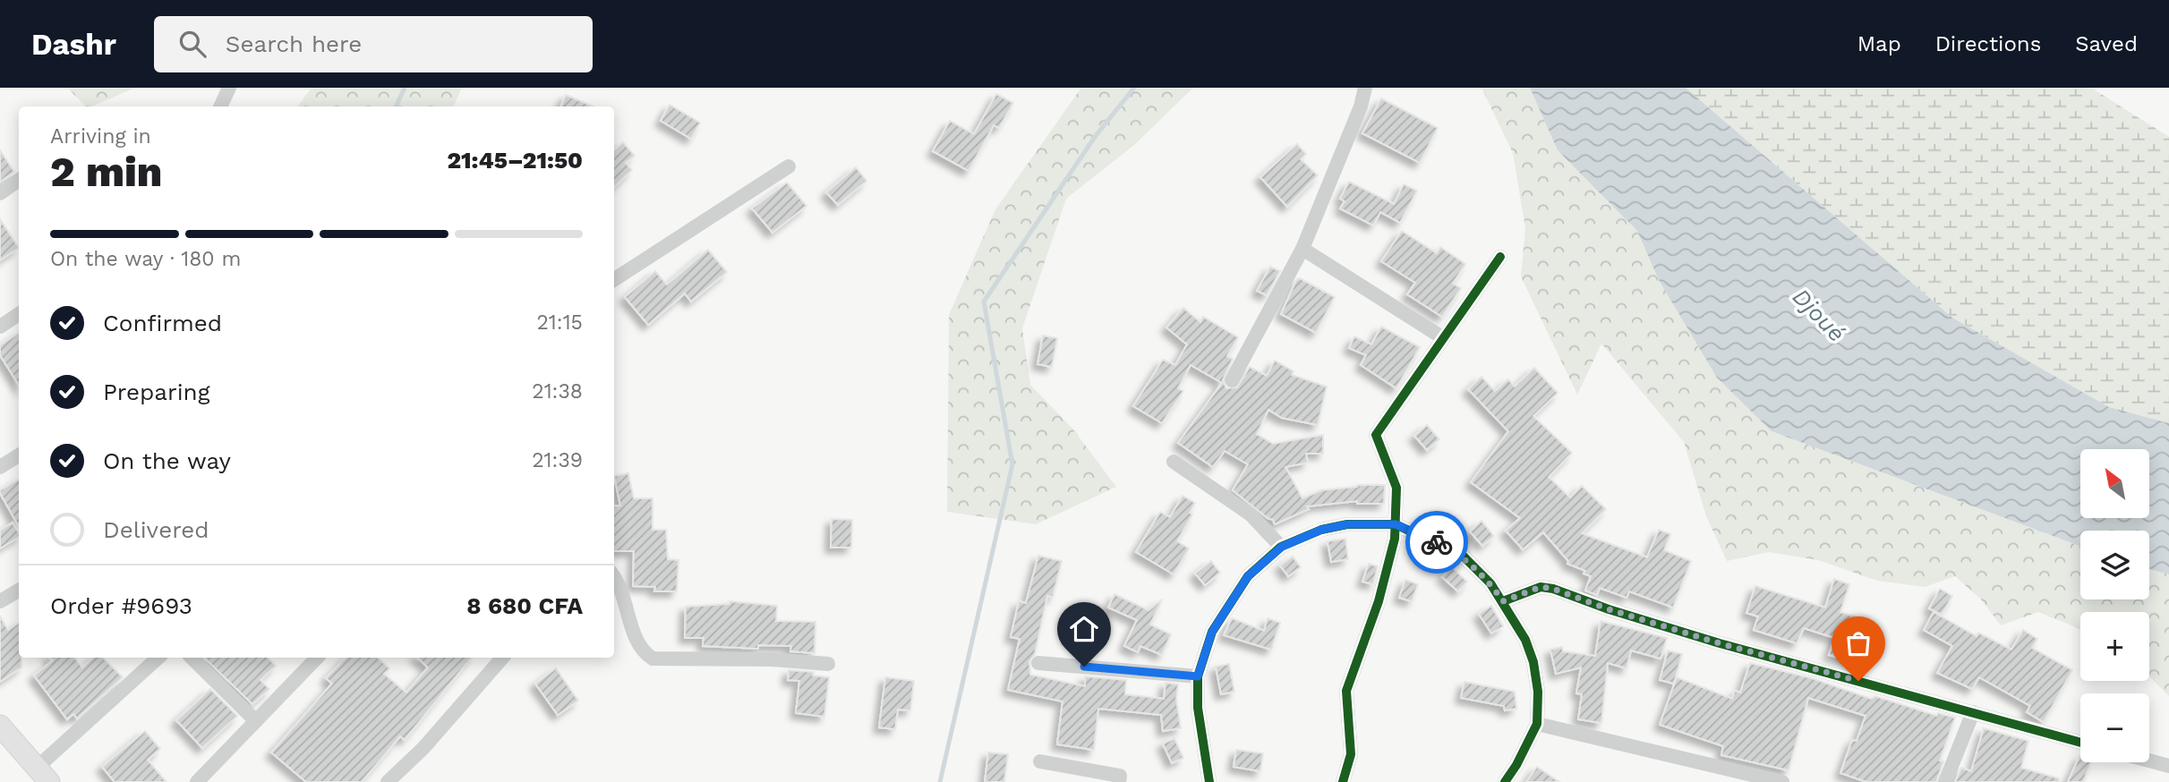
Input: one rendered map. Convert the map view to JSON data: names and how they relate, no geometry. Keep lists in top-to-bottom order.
{
  "water": ["Djoué"],
  "north": "top left",
  "page": {
    "header": "Dashr",
    "search": "Search here",
    "nav": ["Map", "Directions", "Saved"],
    "heading": ["2 min", "Arriving in", "21:45–21:50"],
    "panel": ["Order #9693", "8 680 CFA"],
    "bar": "On the way · 180 m",
    "list": [
      ["Confirmed", "21:15"],
      ["Preparing", "21:38"],
      ["On the way", "21:39"],
      "Delivered"
    ],
    "map_buttons": ["+", "−"]
  }
}
